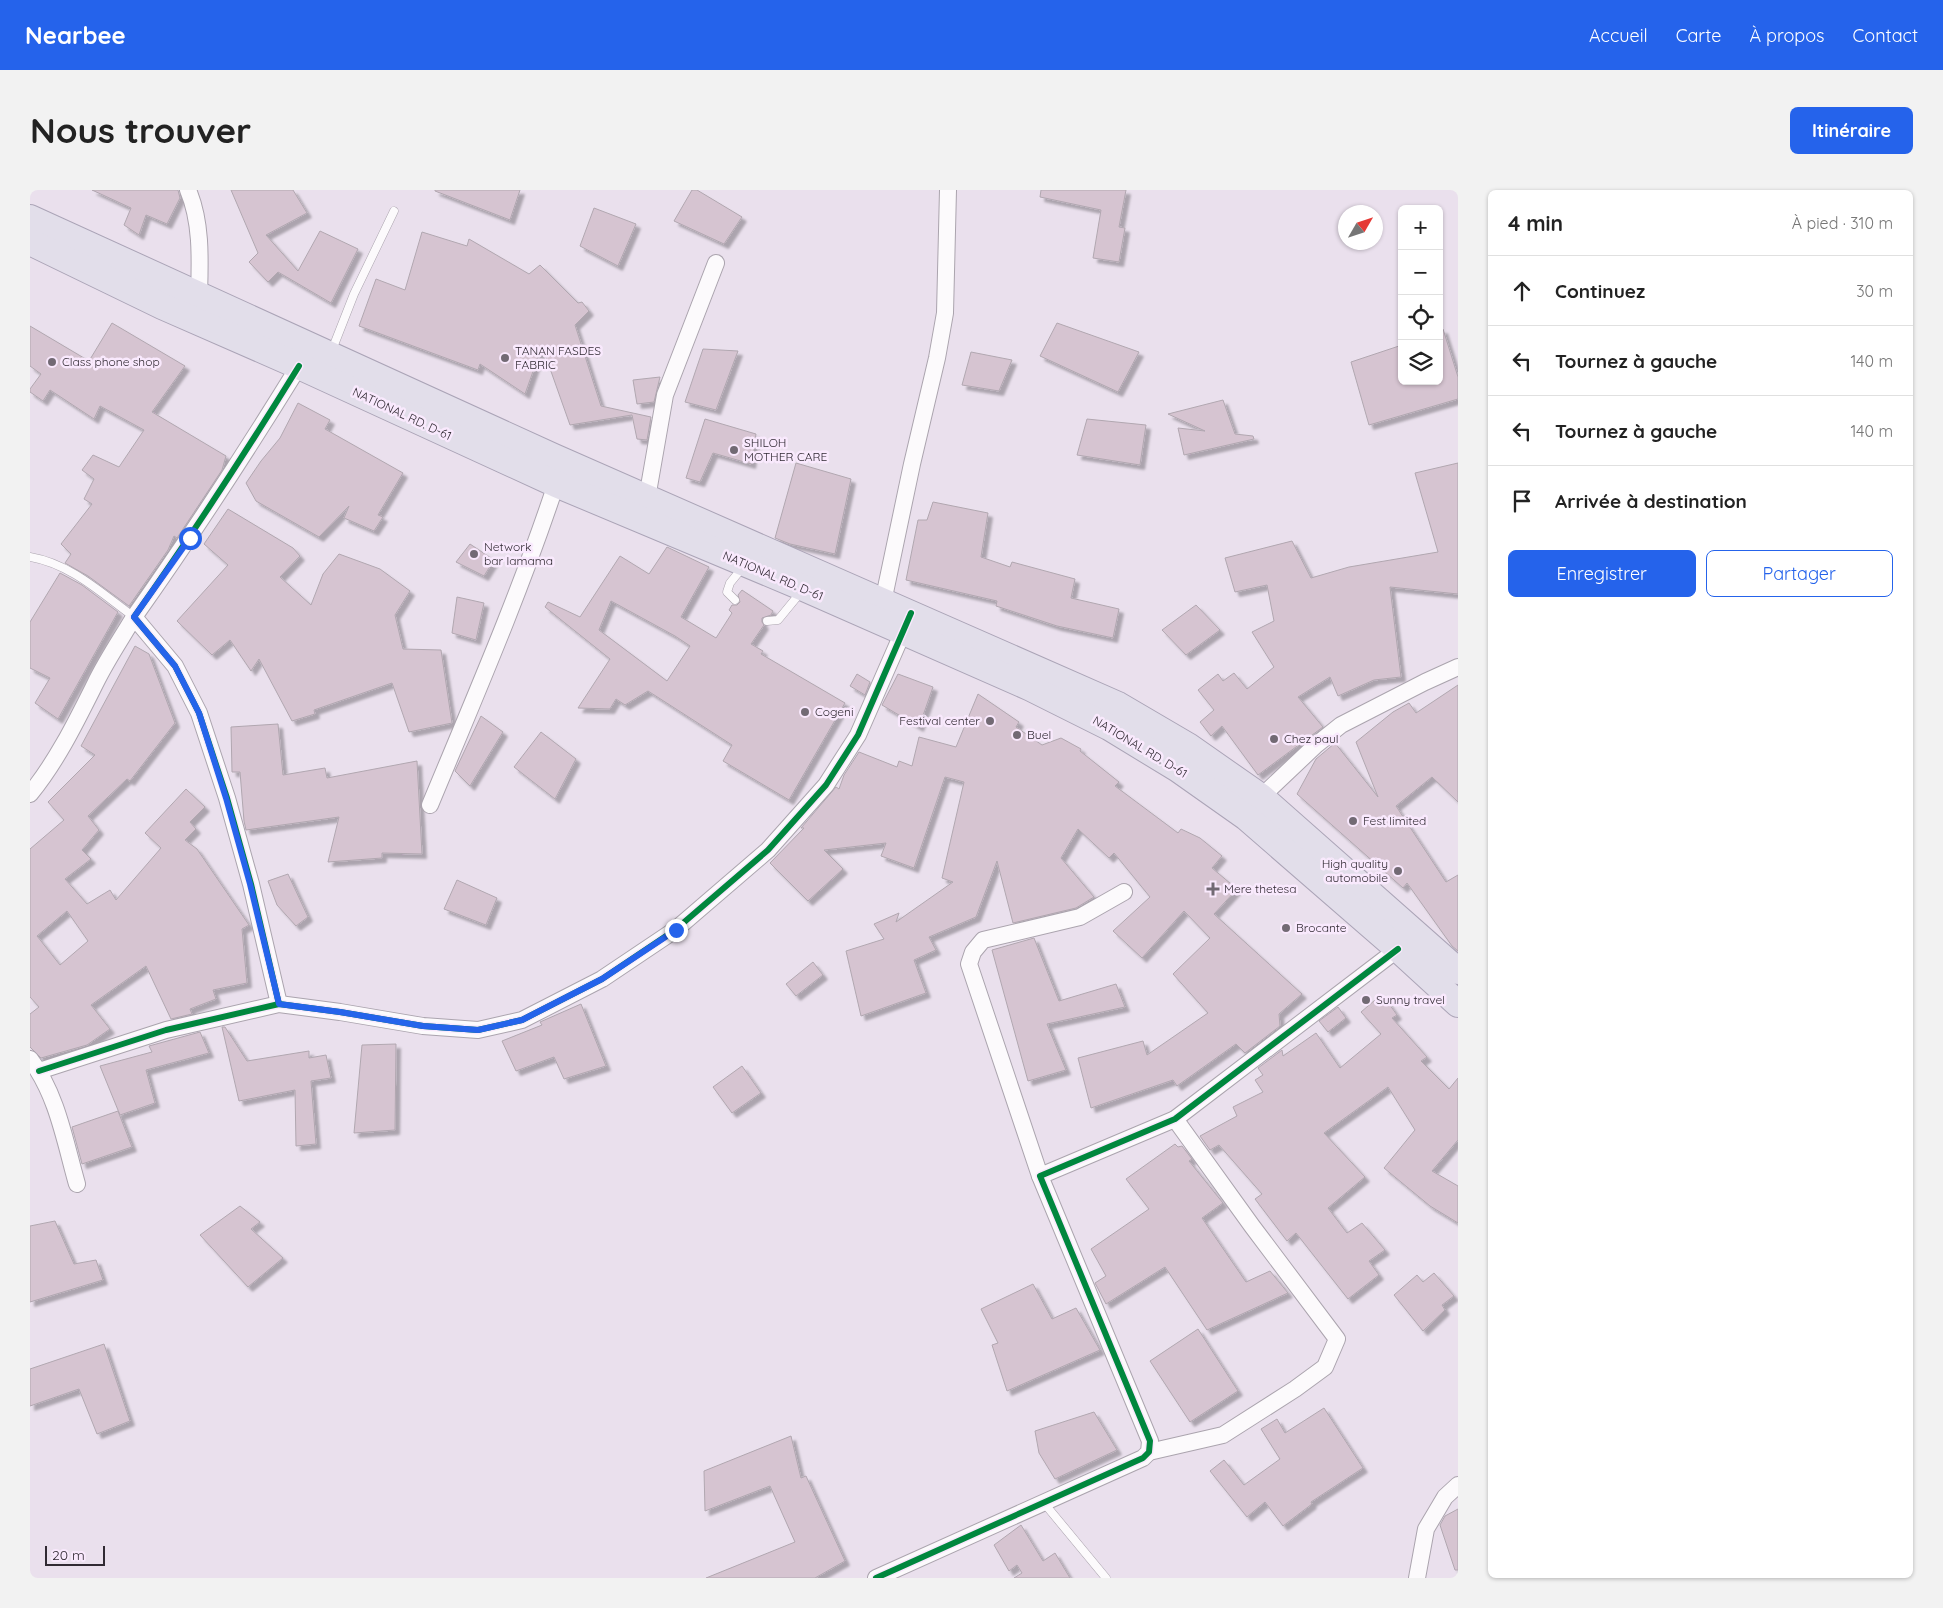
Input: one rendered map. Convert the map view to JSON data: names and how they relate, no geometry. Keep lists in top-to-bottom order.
{
  "streets": {
    "highway": ["NATIONAL RD. D-61"]
  },
  "places": {
    "other": [
      "TANAN FASDES FABRIC",
      "Class phone shop",
      "SHILOH MOTHER CARE",
      "Network bar lamama",
      "Cogeni",
      "Festival center",
      "Buel",
      "Chez paul",
      "Fest limited",
      "High quality automobile",
      "Brocante",
      "Sunny travel"
    ],
    "health": ["Mere thetesa"]
  },
  "scale_bar": "20 m",
  "north": "top right",
  "page": {
    "header": "Nearbee",
    "nav": [
      "Accueil",
      "Carte",
      "À propos",
      "Contact"
    ],
    "buttons": [
      "Itinéraire",
      ["Enregistrer", "Partager"]
    ],
    "title": "Nous trouver",
    "heading": ["4 min", "À pied · 310 m"],
    "map_buttons": ["+", "−"],
    "list": [
      ["Continuez", "30 m"],
      ["Tournez à gauche", "140 m"],
      ["Tournez à gauche", "140 m"],
      "Arrivée à destination"
    ],
    "scale": "20 m"
  }
}
